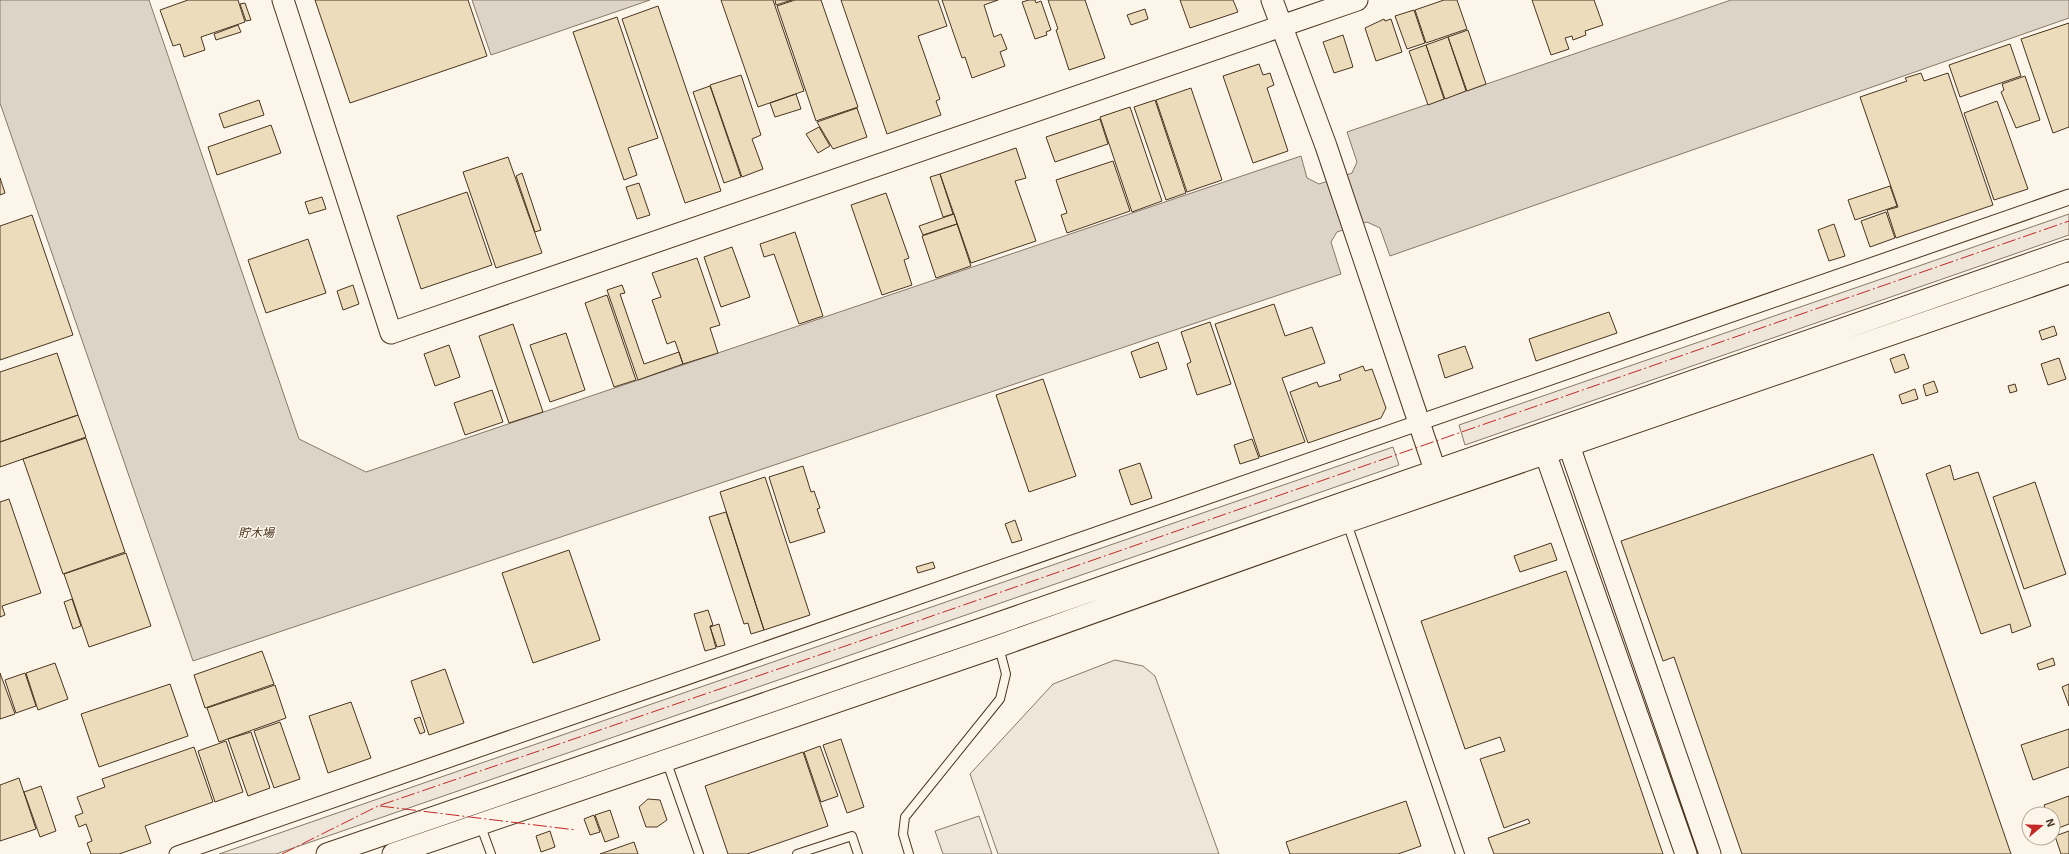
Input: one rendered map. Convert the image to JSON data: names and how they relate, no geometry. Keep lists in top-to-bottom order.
{
  "water": ["貯木場"],
  "north": "right"
}
